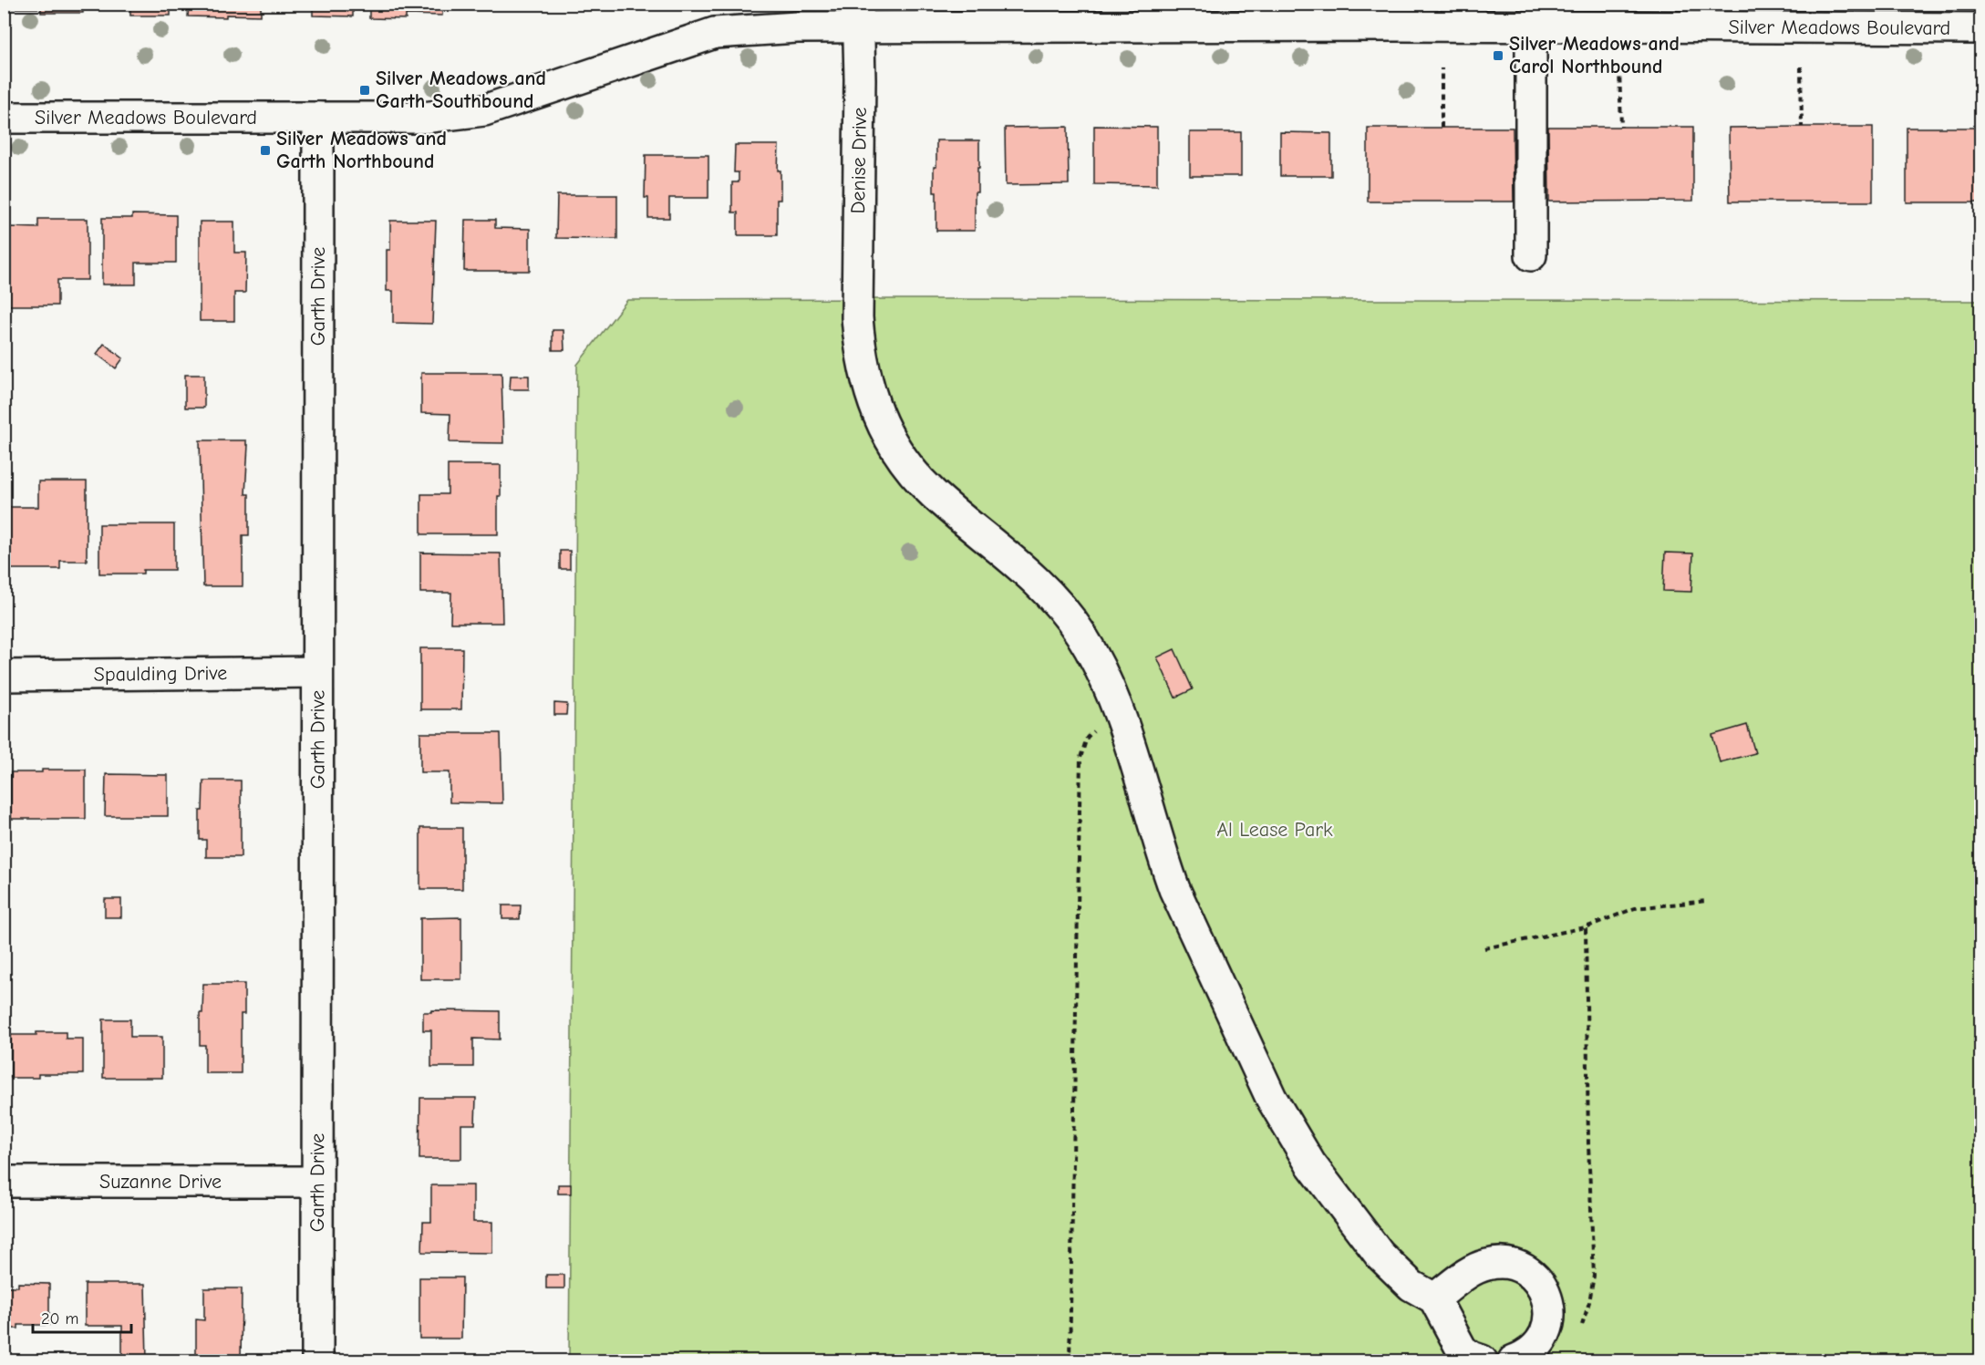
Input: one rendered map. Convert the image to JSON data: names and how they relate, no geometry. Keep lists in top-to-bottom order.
{
  "streets": {
    "street": [
      "Silver Meadows Boulevard",
      "Denise Drive",
      "Garth Drive",
      "Spaulding Drive",
      "Suzanne Drive"
    ]
  },
  "crossings": [
    ["Silver Meadows Boulevard", "Denise Drive"],
    ["Silver Meadows Boulevard", "Garth Drive"],
    ["Garth Drive", "Spaulding Drive"],
    ["Garth Drive", "Suzanne Drive"]
  ],
  "parks": ["Al Lease Park"],
  "places": {
    "transit": ["Silver Meadows and Carol Northbound", "Silver Meadows and Garth Southbound", "Silver Meadows and Garth Northbound"]
  },
  "scale_bar": "20 m"
}
